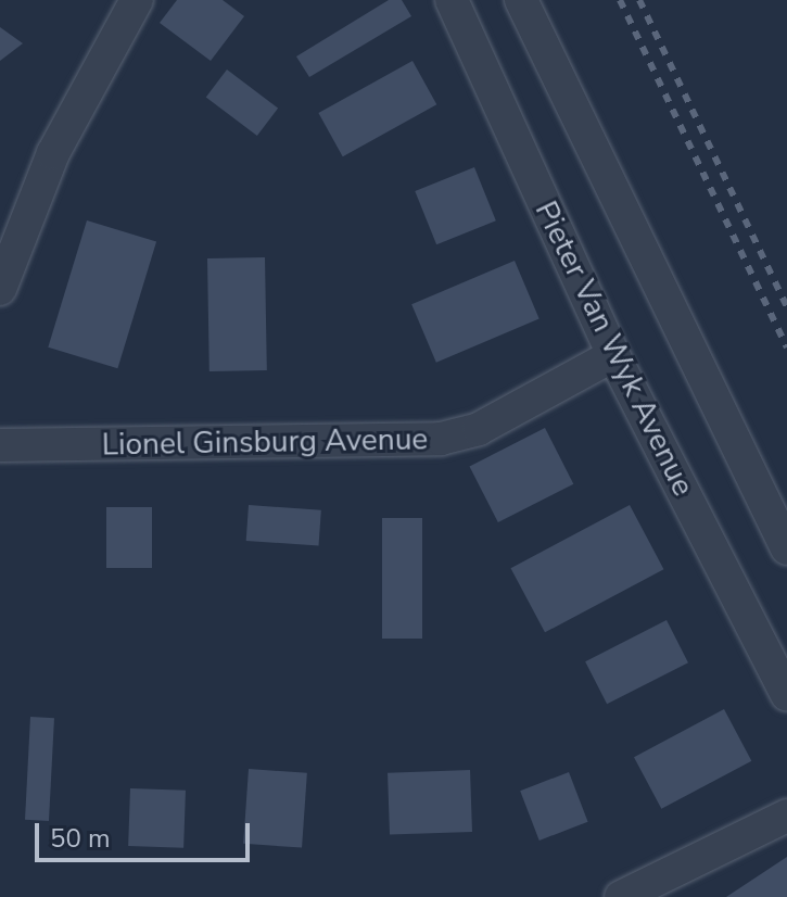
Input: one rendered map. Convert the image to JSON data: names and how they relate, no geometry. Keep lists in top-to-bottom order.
{
  "streets": {
    "street": ["Pieter Van Wyk Avenue", "Lionel Ginsburg Avenue"]
  },
  "crossings": [
    ["Pieter Van Wyk Avenue", "Lionel Ginsburg Avenue"]
  ],
  "scale_bar": "50 m"
}
